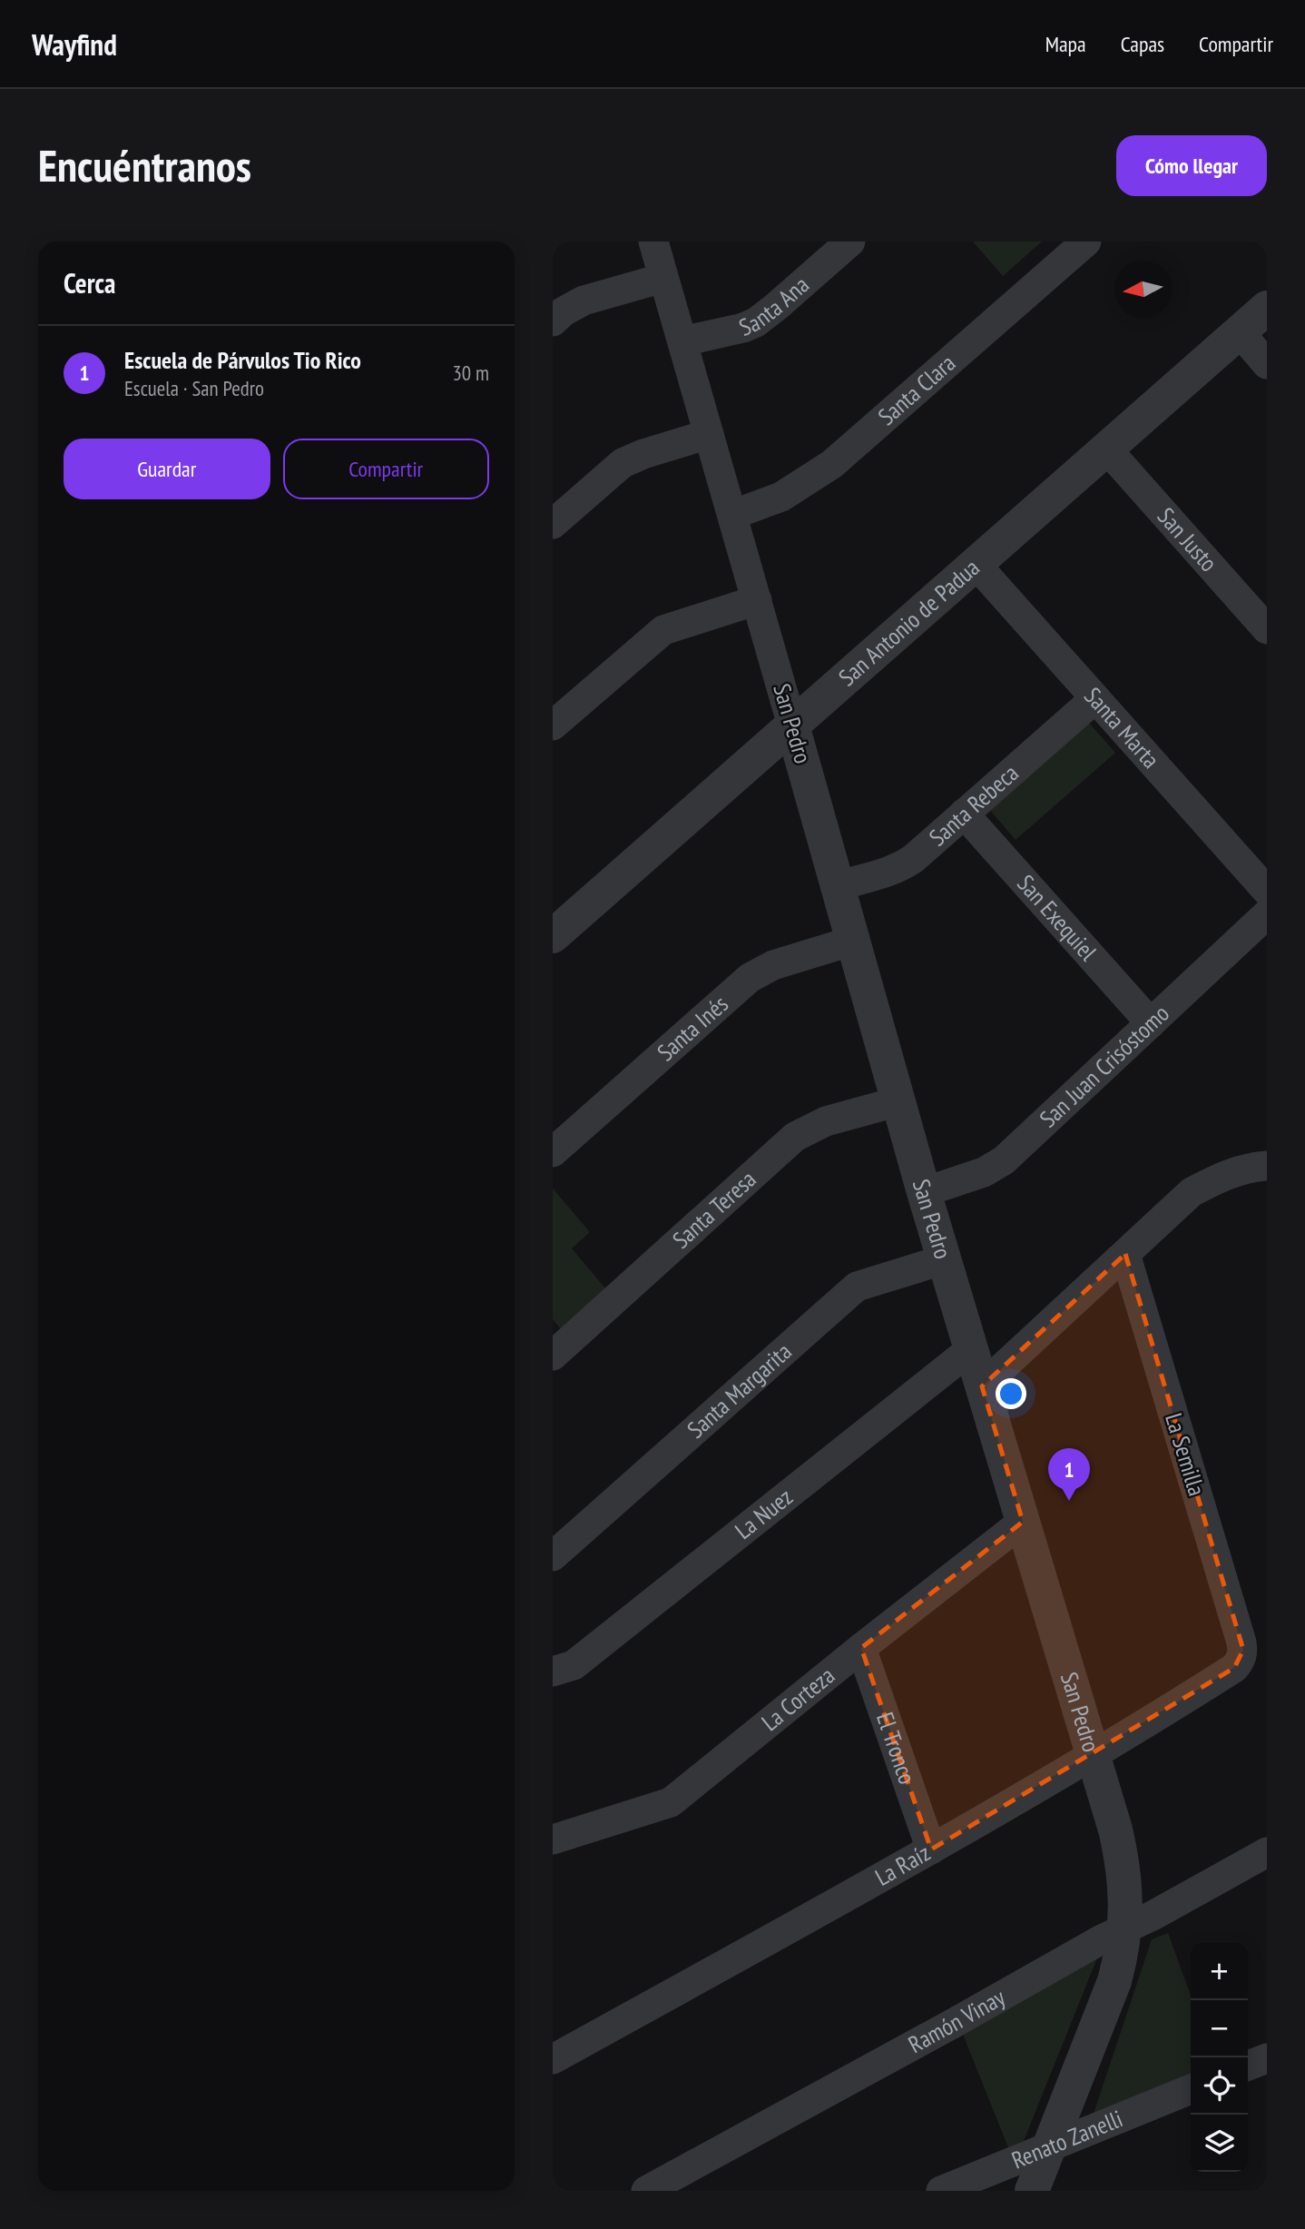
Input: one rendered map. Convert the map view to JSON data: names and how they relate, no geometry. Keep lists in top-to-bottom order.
{
  "streets": {
    "street": [
      "Santa Ana",
      "Santa Clara",
      "San Justo",
      "San Antonio de Padua",
      "San Pedro",
      "Santa Marta",
      "Santa Rebeca",
      "San Exequiel",
      "Santa Inés",
      "San Juan Crisóstomo",
      "Santa Teresa",
      "Santa Margarita",
      "La Semilla",
      "La Nuez",
      "La Corteza",
      "El Tronco",
      "La Raíz",
      "Ramón Vinay",
      "Renato Zanelli"
    ]
  },
  "crossings": [
    ["Santa Ana", "San Pedro"],
    ["Santa Clara", "San Pedro"],
    ["San Justo", "San Antonio de Padua"],
    ["San Antonio de Padua", "San Pedro"],
    ["San Antonio de Padua", "Santa Marta"],
    ["San Pedro", "Santa Rebeca"],
    ["San Pedro", "Santa Inés"],
    ["San Pedro", "San Juan Crisóstomo"],
    ["San Pedro", "Santa Teresa"],
    ["San Pedro", "Santa Margarita"],
    ["San Pedro", "La Nuez"],
    ["San Pedro", "La Corteza"],
    ["San Pedro", "La Raíz"],
    ["San Pedro", "Ramón Vinay"],
    ["San Pedro", "Renato Zanelli"],
    ["Santa Marta", "Santa Rebeca"],
    ["Santa Rebeca", "San Exequiel"],
    ["San Exequiel", "San Juan Crisóstomo"],
    ["La Semilla", "La Raíz"],
    ["La Corteza", "El Tronco"],
    ["El Tronco", "La Raíz"]
  ],
  "north": "left",
  "page": {
    "header": "Wayfind",
    "nav": ["Mapa", "Capas", "Compartir"],
    "buttons": [
      "Cómo llegar",
      ["Guardar", "Compartir"]
    ],
    "title": "Encuéntranos",
    "heading": "Cerca",
    "list": [
      {
        "mark": "1",
        "name": "Escuela de Párvulos Tio Rico",
        "note": "Escuela · San Pedro",
        "value": "30 m"
      }
    ],
    "pins": "1",
    "map_buttons": ["+", "−"]
  }
}
